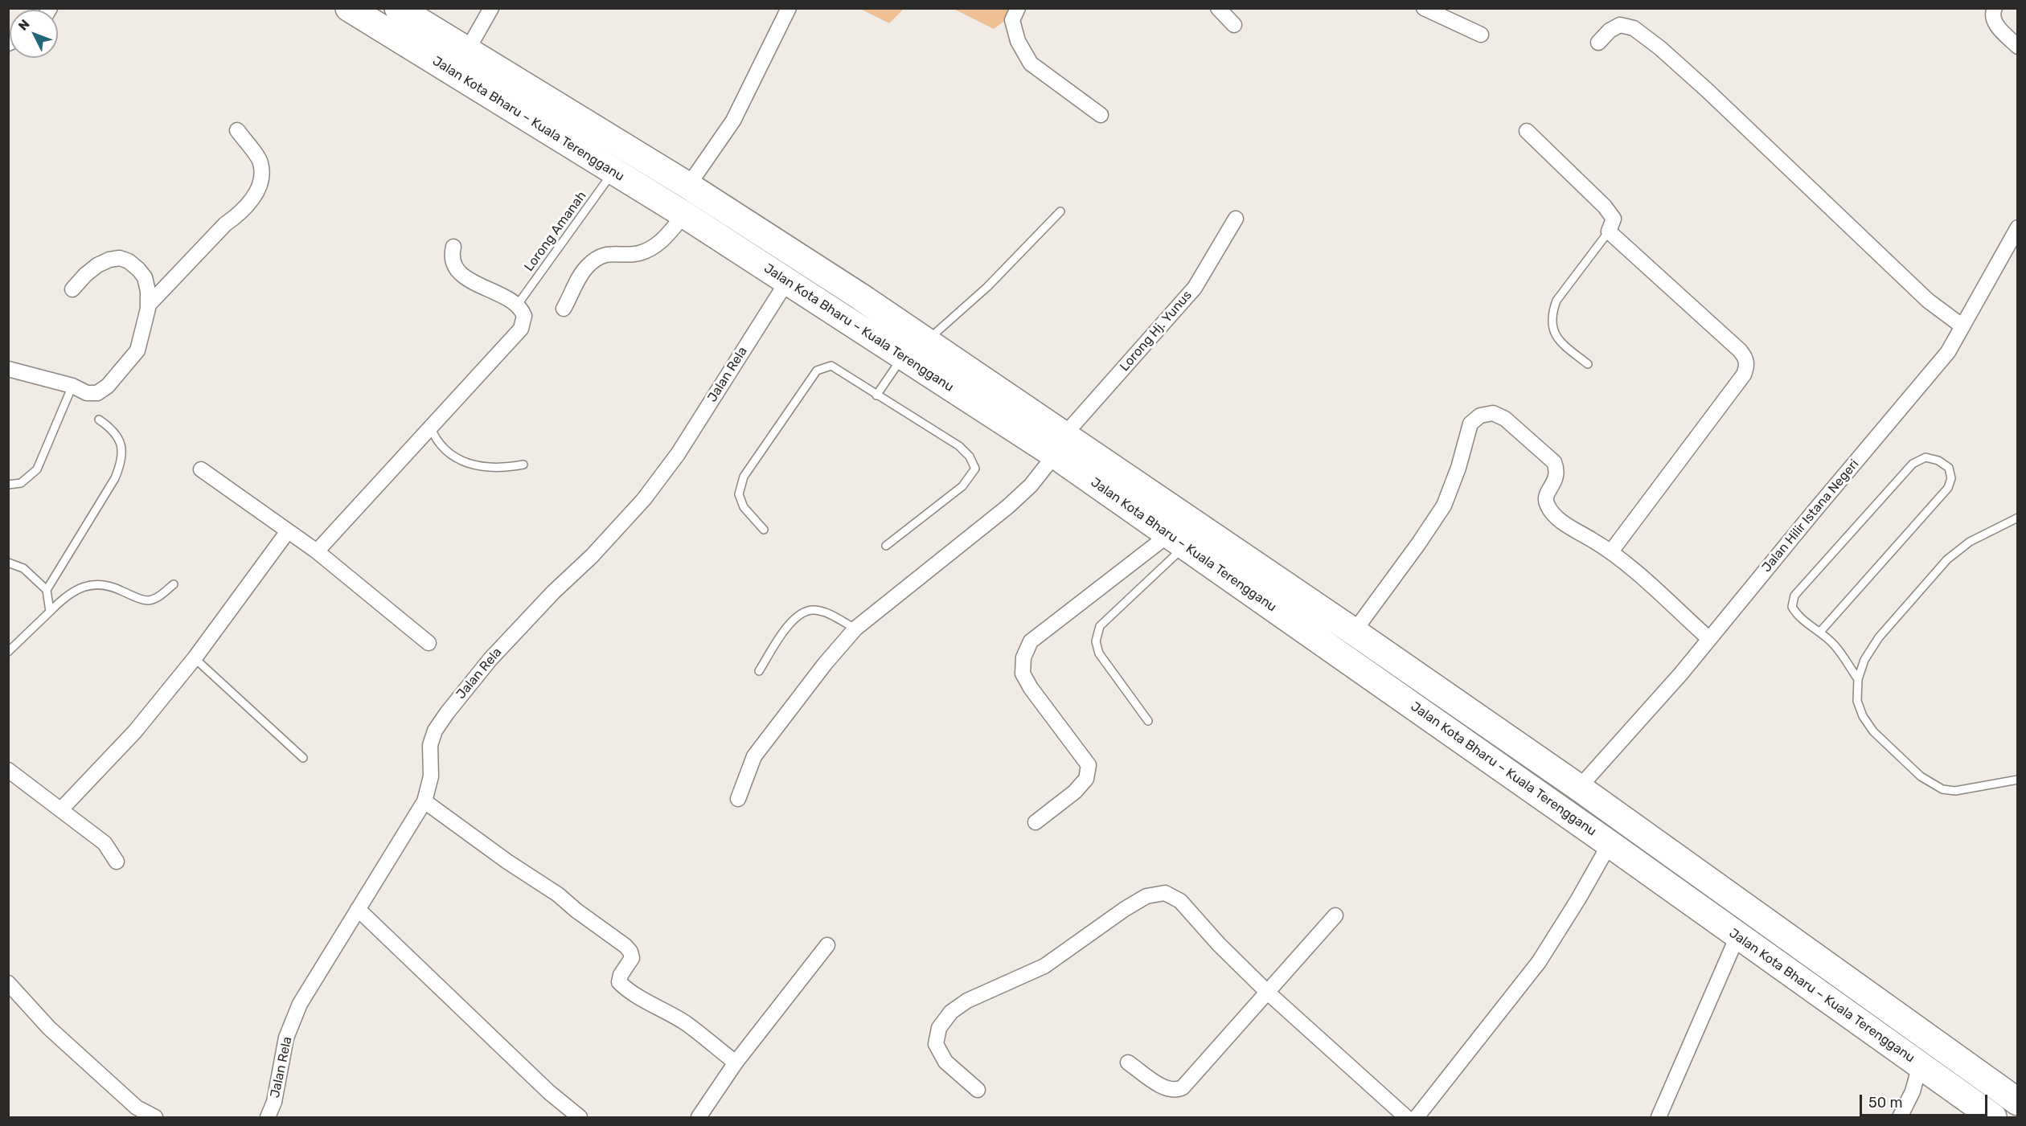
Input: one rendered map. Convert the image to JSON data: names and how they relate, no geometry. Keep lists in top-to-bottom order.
{
  "streets": {
    "highway": ["Jalan Kota Bharu – Kuala Terengganu"],
    "street": ["Lorong Hj. Yunus", "Jalan Rela", "Jalan Hilir Istana Negeri"],
    "lane": ["Lorong Amanah"]
  },
  "crossings": [
    ["Jalan Kota Bharu – Kuala Terengganu", "Lorong Amanah"],
    ["Jalan Kota Bharu – Kuala Terengganu", "Lorong Hj. Yunus"],
    ["Jalan Kota Bharu – Kuala Terengganu", "Jalan Rela"],
    ["Jalan Kota Bharu – Kuala Terengganu", "Jalan Hilir Istana Negeri"]
  ],
  "scale_bar": "50 m",
  "north": "top left"
}
